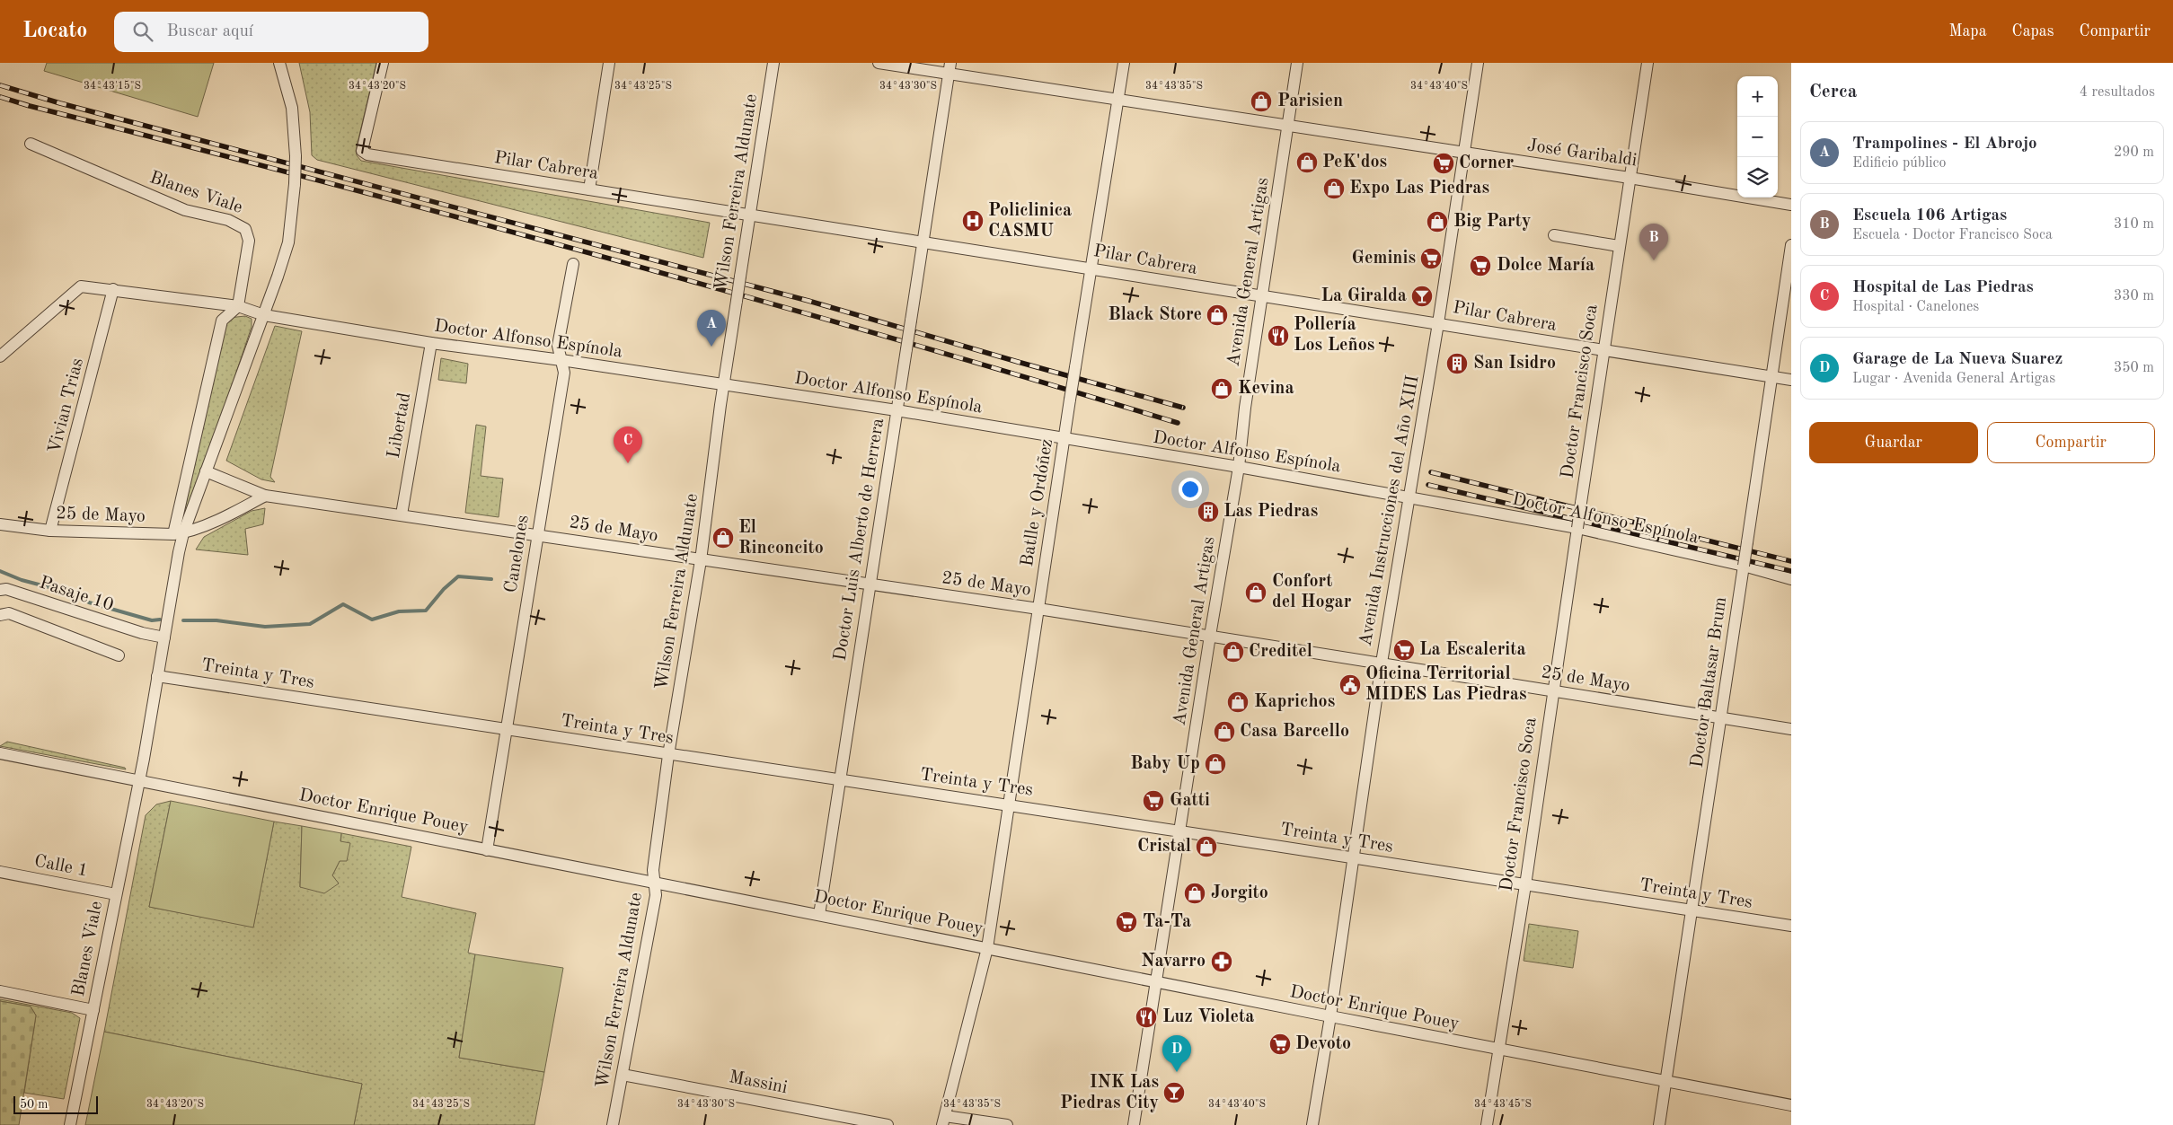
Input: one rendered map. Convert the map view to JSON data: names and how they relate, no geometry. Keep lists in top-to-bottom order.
{
  "streets": {
    "street": [
      "José Garibaldi",
      "Pilar Cabrera",
      "Wilson Ferreira Aldunate",
      "Blanes Viale",
      "Avenida General Artigas",
      "Doctor Alfonso Espínola",
      "Doctor Francisco Soca",
      "Vivian Trias",
      "Libertad",
      "Batlle y Ordóñez",
      "Avenida Instrucciones del Año XIII",
      "25 de Mayo",
      "Doctor Luis Alberto de Herrera",
      "Canelones",
      "Pasaje 10",
      "Treinta y Tres",
      "Doctor Baltasar Brum",
      "Doctor Enrique Pouey",
      "Calle 1",
      "Massini"
    ]
  },
  "crossings": [
    ["José Garibaldi", "Avenida General Artigas"],
    ["José Garibaldi", "Doctor Francisco Soca"],
    ["José Garibaldi", "Batlle y Ordóñez"],
    ["José Garibaldi", "Avenida Instrucciones del Año XIII"],
    ["José Garibaldi", "Doctor Luis Alberto de Herrera"],
    ["Pilar Cabrera", "Wilson Ferreira Aldunate"],
    ["Pilar Cabrera", "Avenida General Artigas"],
    ["Pilar Cabrera", "Doctor Francisco Soca"],
    ["Pilar Cabrera", "Batlle y Ordóñez"],
    ["Pilar Cabrera", "Avenida Instrucciones del Año XIII"],
    ["Pilar Cabrera", "Doctor Luis Alberto de Herrera"],
    ["Pilar Cabrera", "Doctor Baltasar Brum"],
    ["Wilson Ferreira Aldunate", "Doctor Alfonso Espínola"],
    ["Wilson Ferreira Aldunate", "25 de Mayo"],
    ["Wilson Ferreira Aldunate", "Treinta y Tres"],
    ["Wilson Ferreira Aldunate", "Doctor Enrique Pouey"],
    ["Wilson Ferreira Aldunate", "Massini"],
    ["Blanes Viale", "Doctor Alfonso Espínola"],
    ["Blanes Viale", "25 de Mayo"],
    ["Blanes Viale", "Pasaje 10"],
    ["Blanes Viale", "Treinta y Tres"],
    ["Blanes Viale", "Doctor Enrique Pouey"],
    ["Blanes Viale", "Calle 1"],
    ["Avenida General Artigas", "Doctor Alfonso Espínola"],
    ["Avenida General Artigas", "25 de Mayo"],
    ["Avenida General Artigas", "Treinta y Tres"],
    ["Avenida General Artigas", "Doctor Enrique Pouey"],
    ["Doctor Alfonso Espínola", "Doctor Francisco Soca"],
    ["Doctor Alfonso Espínola", "Vivian Trias"],
    ["Doctor Alfonso Espínola", "Libertad"],
    ["Doctor Alfonso Espínola", "Batlle y Ordóñez"],
    ["Doctor Alfonso Espínola", "Avenida Instrucciones del Año XIII"],
    ["Doctor Alfonso Espínola", "Doctor Luis Alberto de Herrera"],
    ["Doctor Alfonso Espínola", "Canelones"],
    ["Doctor Alfonso Espínola", "Doctor Baltasar Brum"],
    ["Doctor Francisco Soca", "25 de Mayo"],
    ["Doctor Francisco Soca", "Treinta y Tres"],
    ["Doctor Francisco Soca", "Doctor Enrique Pouey"],
    ["Vivian Trias", "25 de Mayo"],
    ["Libertad", "25 de Mayo"],
    ["Batlle y Ordóñez", "25 de Mayo"],
    ["Batlle y Ordóñez", "Treinta y Tres"],
    ["Batlle y Ordóñez", "Doctor Enrique Pouey"],
    ["Avenida Instrucciones del Año XIII", "25 de Mayo"],
    ["Avenida Instrucciones del Año XIII", "Treinta y Tres"],
    ["Avenida Instrucciones del Año XIII", "Doctor Enrique Pouey"],
    ["25 de Mayo", "Doctor Luis Alberto de Herrera"],
    ["25 de Mayo", "Canelones"],
    ["25 de Mayo", "Doctor Baltasar Brum"],
    ["Doctor Luis Alberto de Herrera", "Treinta y Tres"],
    ["Doctor Luis Alberto de Herrera", "Doctor Enrique Pouey"],
    ["Canelones", "Treinta y Tres"],
    ["Canelones", "Doctor Enrique Pouey"],
    ["Treinta y Tres", "Doctor Baltasar Brum"],
    ["Doctor Baltasar Brum", "Doctor Enrique Pouey"]
  ],
  "places": {
    "shop": [
      "Parisien",
      "PeK'dos",
      "Expo Las Piedras",
      "Big Party",
      "Black Store",
      "Kevina",
      "El Rinconcito",
      "Confort del Hogar",
      "Creditel",
      "Kaprichos",
      "Casa Barcello",
      "Baby Up",
      "Cristal",
      "Jorgito"
    ],
    "supermarket": [
      "Corner",
      "Geminis",
      "Dolce María",
      "La Escalerita",
      "Gatti",
      "Ta-Ta",
      "Devoto"
    ],
    "hospital": ["Policlinica CASMU"],
    "bar": ["La Giralda", "INK Las Piedras City"],
    "restaurant": ["Pollería Los Leños", "Luz Violeta"],
    "building": ["San Isidro", "Las Piedras"],
    "public building": ["Oficina Territorial MIDES Las Piedras"],
    "pharmacy": ["Navarro"]
  },
  "scale_bar": "50 m",
  "page": {
    "header": "Locato",
    "search": "Buscar aquí",
    "nav": ["Mapa", "Capas", "Compartir"],
    "heading": ["Cerca", "4 resultados"],
    "map_buttons": ["+", "−"],
    "list": [
      {
        "mark": "A",
        "name": "Trampolines - El Abrojo",
        "note": "Edificio público",
        "value": "290 m"
      },
      {
        "mark": "B",
        "name": "Escuela 106 Artigas",
        "note": "Escuela · Doctor Francisco Soca",
        "value": "310 m"
      },
      {
        "mark": "C",
        "name": "Hospital de Las Piedras",
        "note": "Hospital · Canelones",
        "value": "330 m"
      },
      {
        "mark": "D",
        "name": "Garage de La Nueva Suarez",
        "note": "Lugar · Avenida General Artigas",
        "value": "350 m"
      }
    ],
    "pins": [
      "B",
      "A",
      "C",
      "D"
    ],
    "buttons": ["Guardar", "Compartir"],
    "scale": "50 m"
  },
  "coordinates": [
    "34°43'15\"S",
    "34°43'20\"S",
    "34°43'25\"S",
    "34°43'30\"S",
    "34°43'35\"S",
    "34°43'40\"S",
    "34°43'45\"S"
  ]
}
